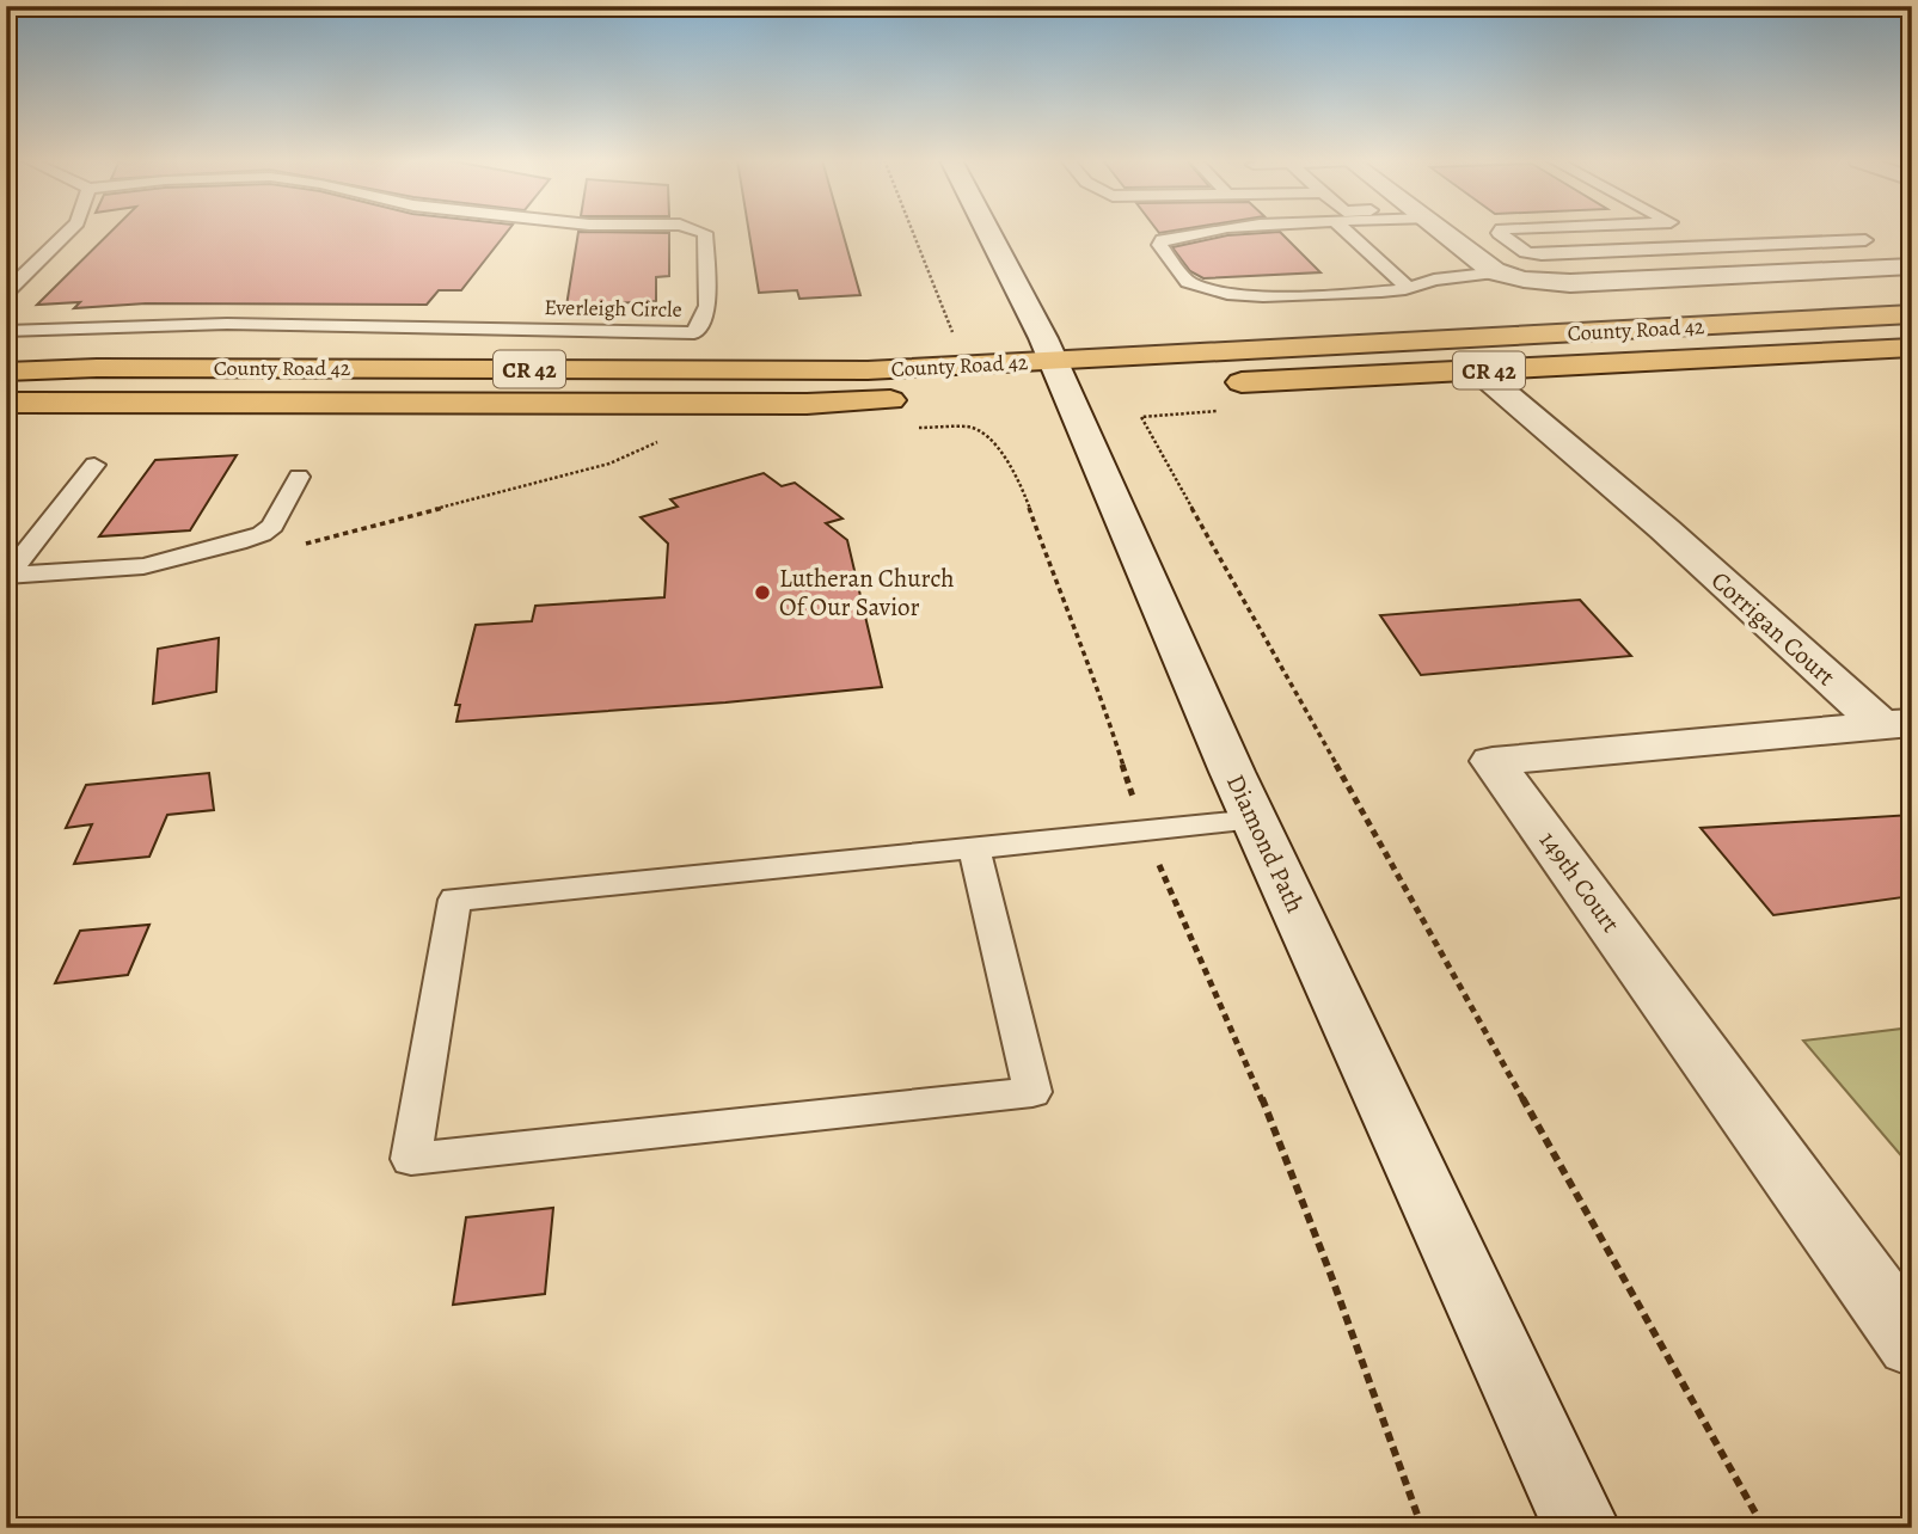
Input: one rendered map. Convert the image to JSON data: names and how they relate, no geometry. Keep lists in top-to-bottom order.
{
  "streets": {
    "highway": ["County Road 42", "CR 42"],
    "street": ["Corrigan Court", "Diamond Path", "149th Court"],
    "lane": ["Everleigh Circle"]
  },
  "crossings": [
    ["County Road 42", "Corrigan Court"],
    ["County Road 42", "Diamond Path"],
    ["Corrigan Court", "149th Court"]
  ],
  "places": ["Lutheran Church Of Our Savior"]
}
